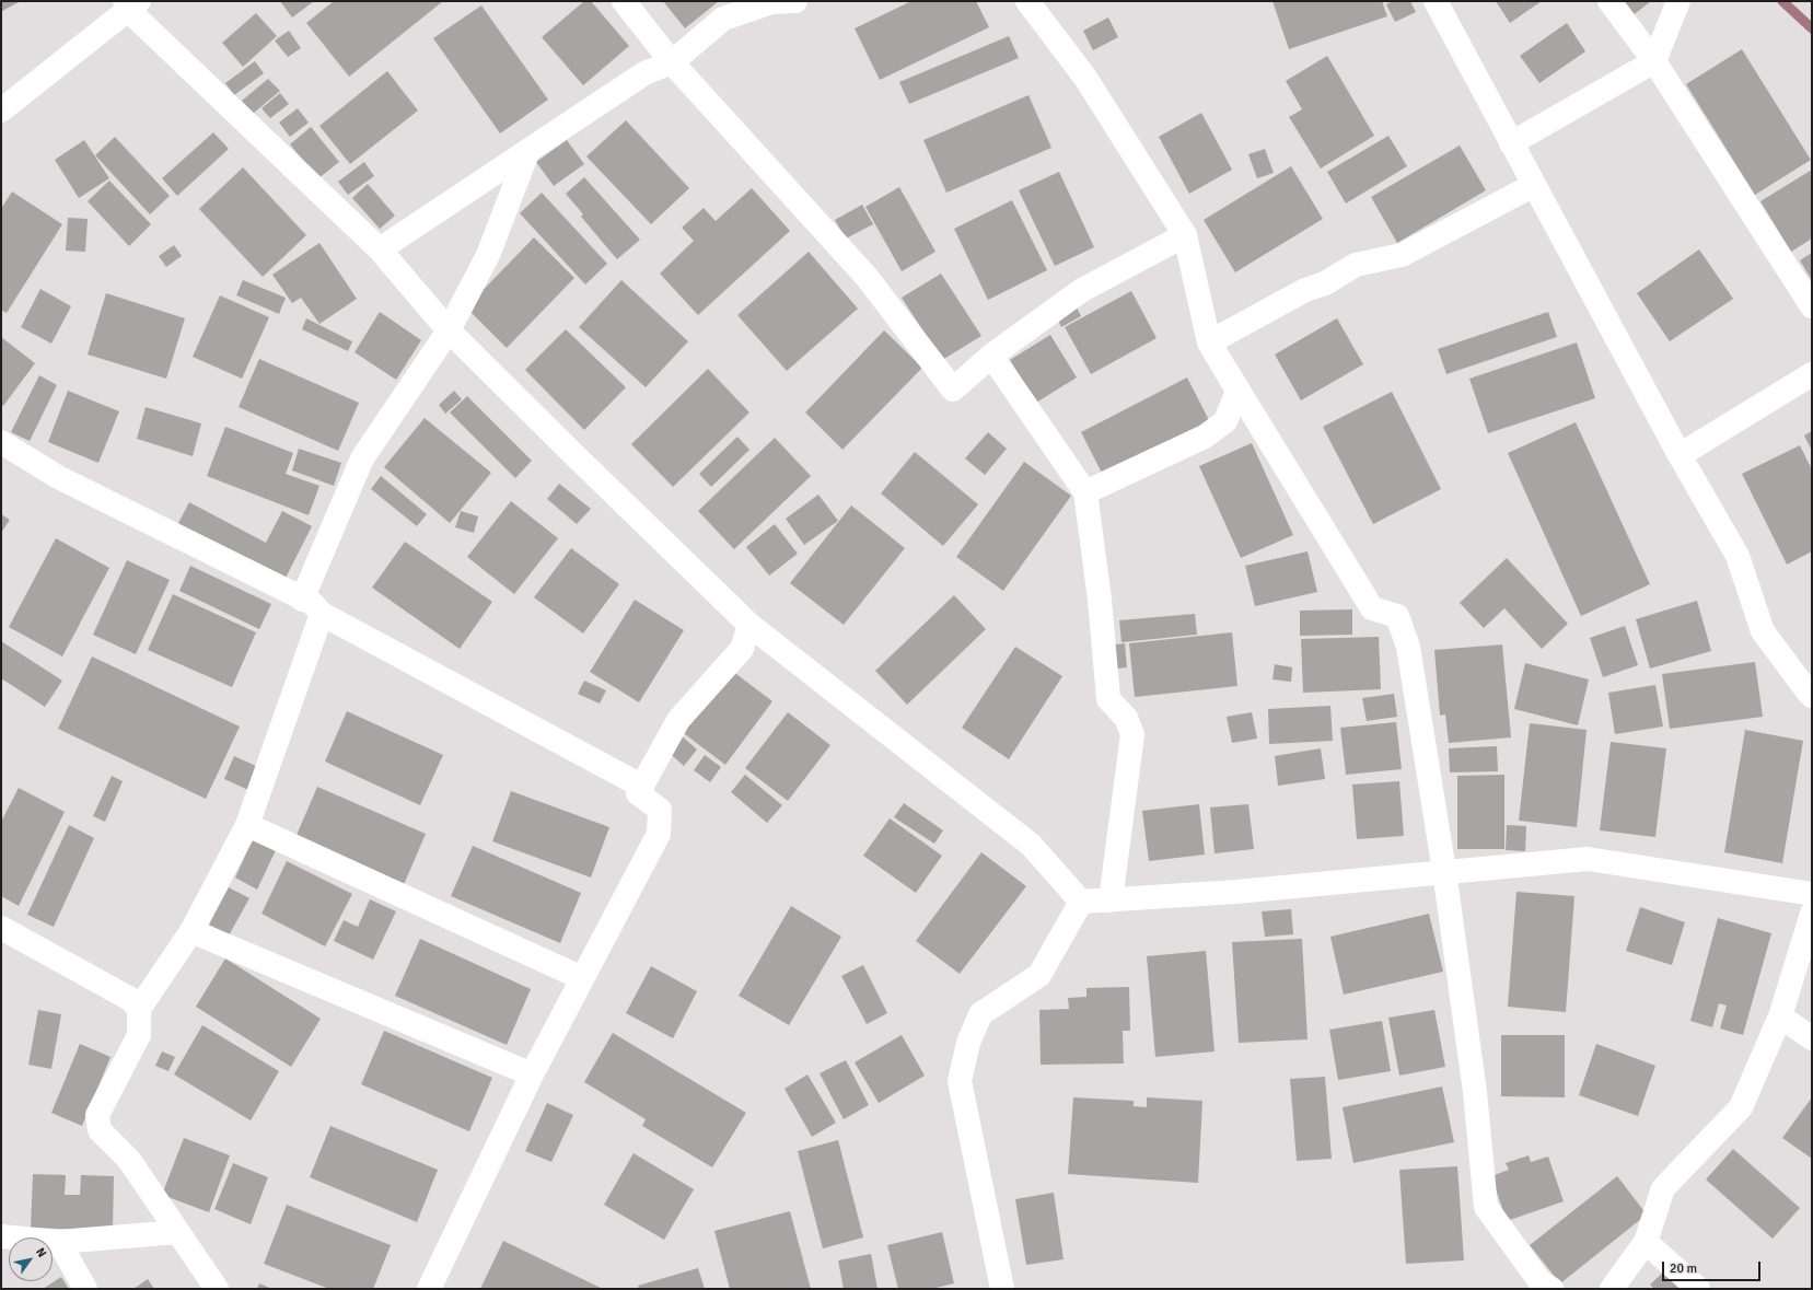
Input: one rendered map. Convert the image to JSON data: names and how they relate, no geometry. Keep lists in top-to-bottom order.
{
  "scale_bar": "20 m",
  "north": "top right"
}
